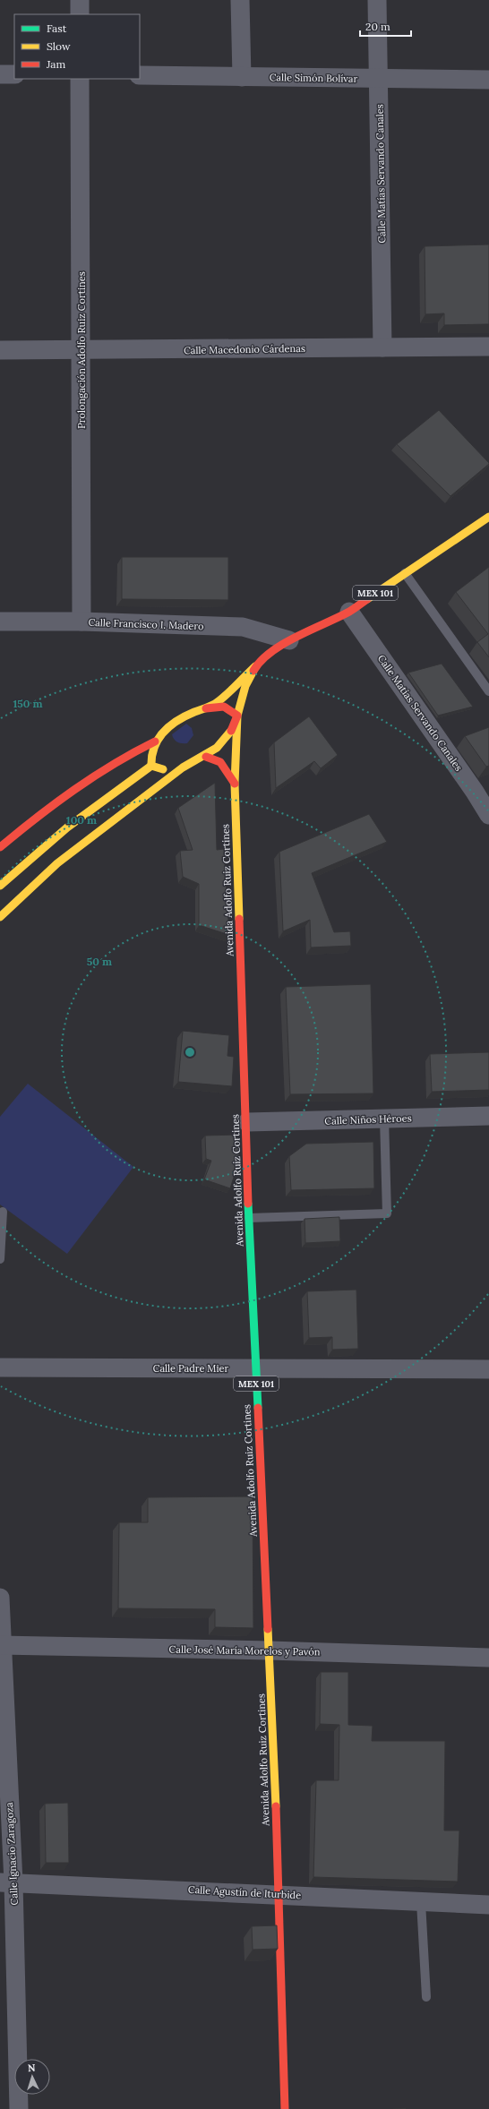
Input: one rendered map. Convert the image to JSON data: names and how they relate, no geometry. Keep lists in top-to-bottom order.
{
  "streets": {
    "main road": ["MEX 101", "Avenida Adolfo Ruiz Cortines"],
    "street": [
      "Calle Simón Bolívar",
      "Calle Matías Servando Canales",
      "Calle Macedonio Cárdenas",
      "Prolongación Adolfo Ruiz Cortines",
      "Calle Francisco I. Madero",
      "Calle Niños Héroes",
      "Calle Padre Mier",
      "Calle José María Morelos y Pavón",
      "Calle Ignacio Zaragoza",
      "Calle Agustín de Iturbide"
    ]
  },
  "crossings": [
    ["Calle Simón Bolívar", "Calle Matías Servando Canales"],
    ["Calle Matías Servando Canales", "Calle Macedonio Cárdenas"],
    ["Calle Matías Servando Canales", "MEX 101"],
    ["Calle Macedonio Cárdenas", "Prolongación Adolfo Ruiz Cortines"],
    ["Prolongación Adolfo Ruiz Cortines", "Calle Francisco I. Madero"],
    ["MEX 101", "Calle Francisco I. Madero"],
    ["MEX 101", "Avenida Adolfo Ruiz Cortines"],
    ["Avenida Adolfo Ruiz Cortines", "Calle Niños Héroes"],
    ["Avenida Adolfo Ruiz Cortines", "Calle Padre Mier"],
    ["Avenida Adolfo Ruiz Cortines", "Calle José María Morelos y Pavón"],
    ["Avenida Adolfo Ruiz Cortines", "Calle Agustín de Iturbide"],
    ["Calle José María Morelos y Pavón", "Calle Ignacio Zaragoza"],
    ["Calle Ignacio Zaragoza", "Calle Agustín de Iturbide"]
  ],
  "legend": ["Fast", "Slow", "Jam"],
  "scale_bar": "20 m",
  "north": "top",
  "rings": ["150 m", "100 m", "50 m"]
}
